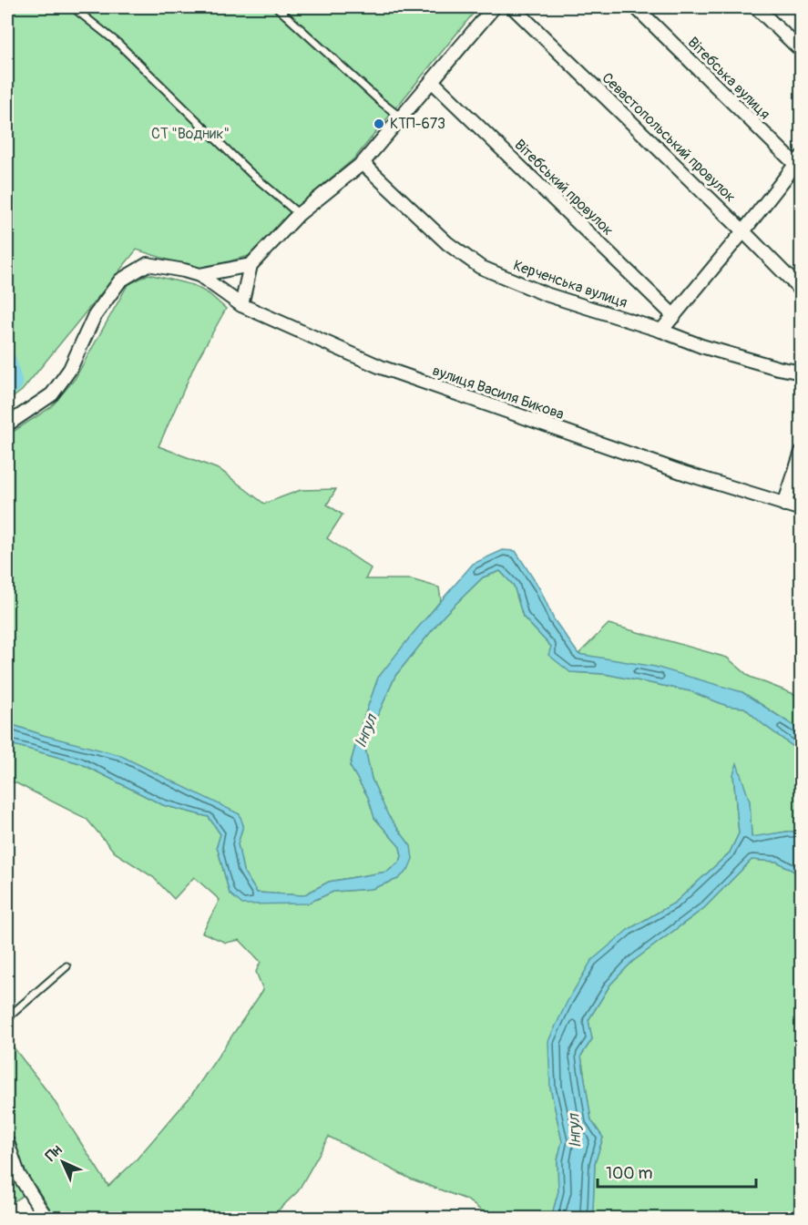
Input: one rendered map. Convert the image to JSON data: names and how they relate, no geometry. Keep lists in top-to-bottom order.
{
  "streets": {
    "street": [
      "Вітебська вулиця",
      "Севастопольський провулок",
      "Вітебський провулок",
      "Керченська вулиця",
      "вулиця Василя Бикова"
    ]
  },
  "water": ["Інгул"],
  "parks": ["СТ \"Водник\""],
  "places": ["КТП-673"],
  "scale_bar": "100 m",
  "north": "top left"
}
